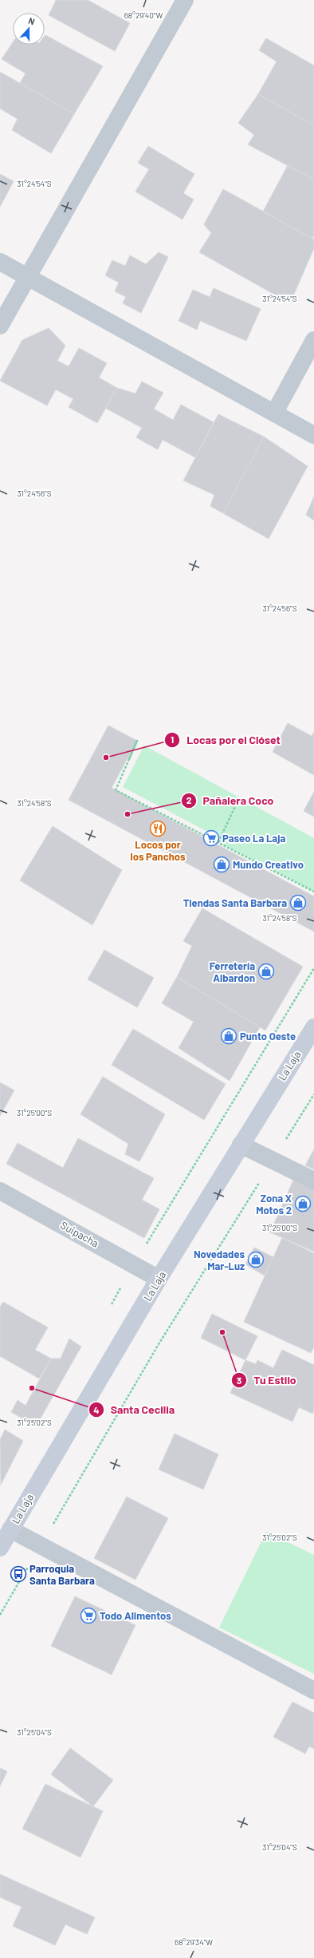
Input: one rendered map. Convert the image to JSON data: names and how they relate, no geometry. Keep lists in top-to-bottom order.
{
  "streets": {
    "main road": ["La Laja"],
    "street": ["Suipacha"]
  },
  "crossings": [
    ["La Laja", "Suipacha"]
  ],
  "places": {
    "other": [
      "Locas por el Clóset",
      "Pañalera Coco",
      "Tu Estilo",
      "Santa Cecilia"
    ],
    "restaurant": ["Locos por los Panchos"],
    "supermarket": ["Paseo La Laja", "Todo Alimentos"],
    "shop": [
      "Mundo Creativo",
      "Tiendas Santa Barbara",
      "Ferretería Albardon",
      "Punto Oeste",
      "Zona X Motos 2",
      "Novedades Mar-Luz"
    ],
    "bus stop": ["Parroquia Santa Barbara"]
  },
  "north": "top",
  "coordinates": [
    "68°29'40\"W",
    "31°24'54\"S",
    "31°24'56\"S",
    "31°24'58\"S",
    "31°25'00\"S",
    "31°25'02\"S",
    "31°25'04\"S",
    "68°29'34\"W"
  ]
}
